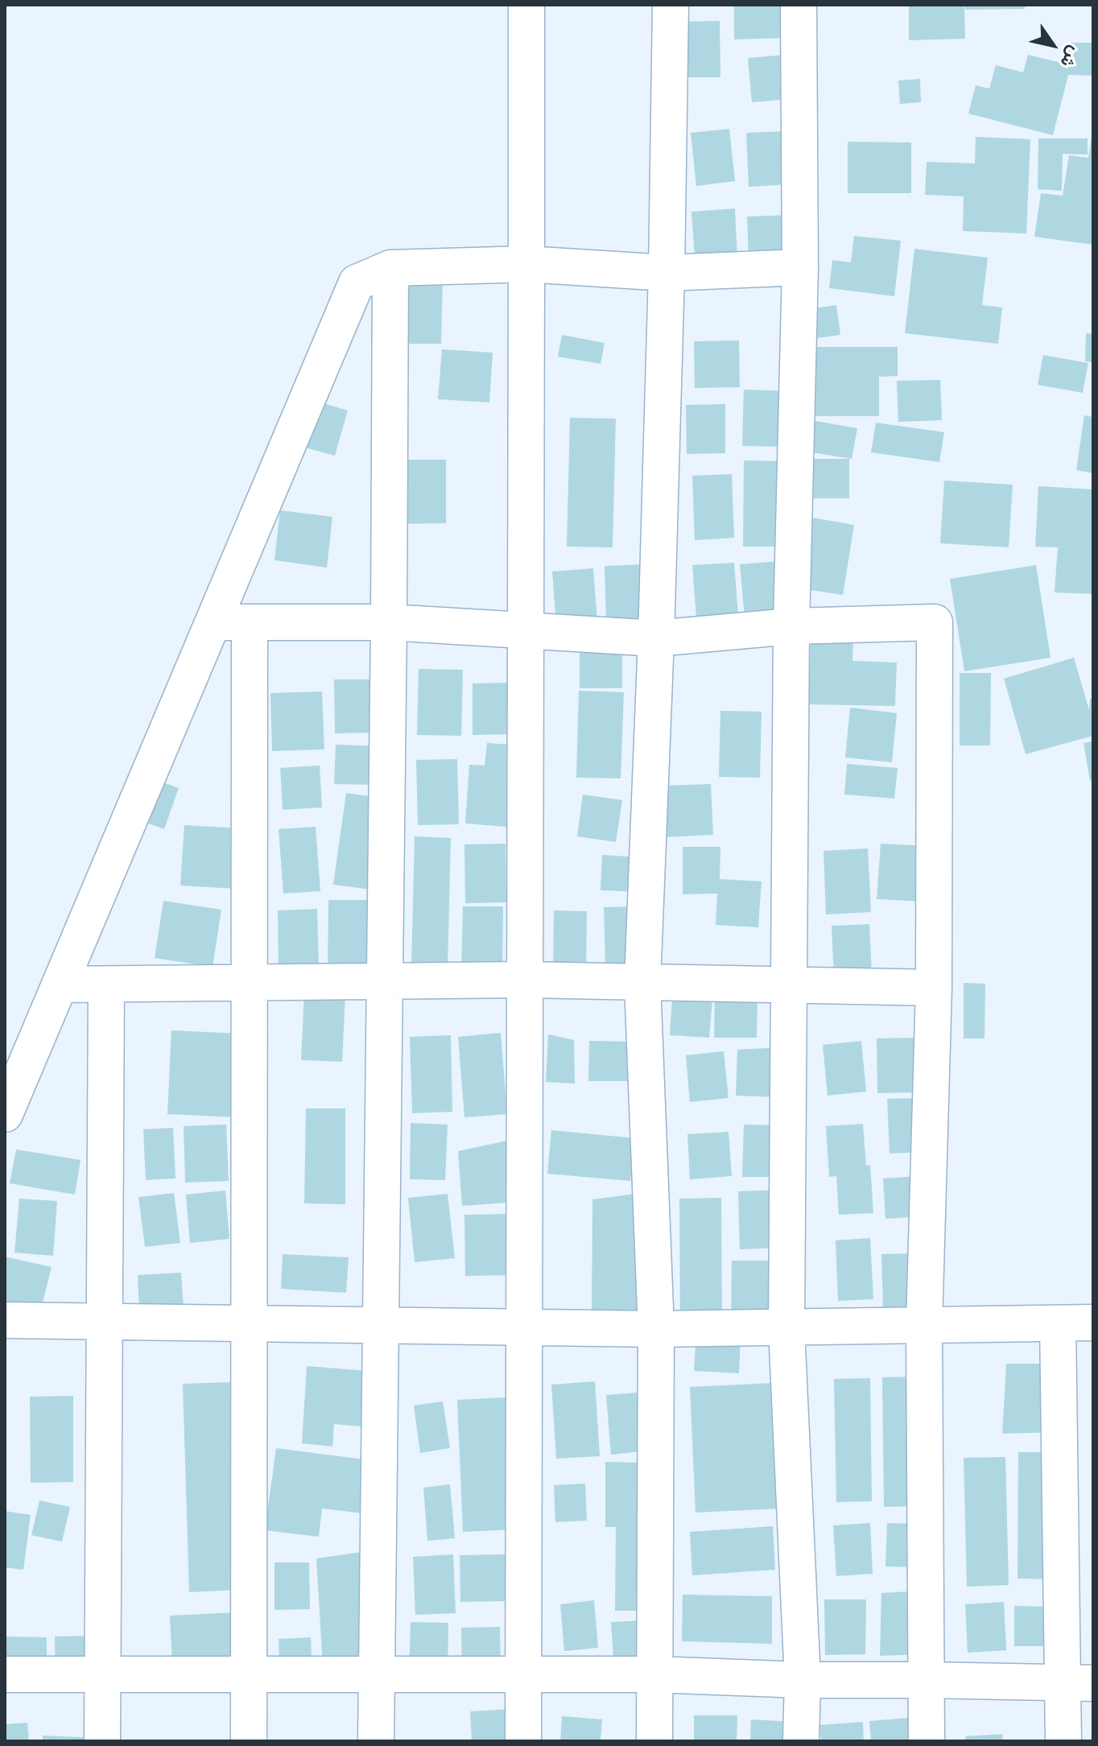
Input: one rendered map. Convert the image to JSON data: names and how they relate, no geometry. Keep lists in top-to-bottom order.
{
  "north": "bottom right"
}
